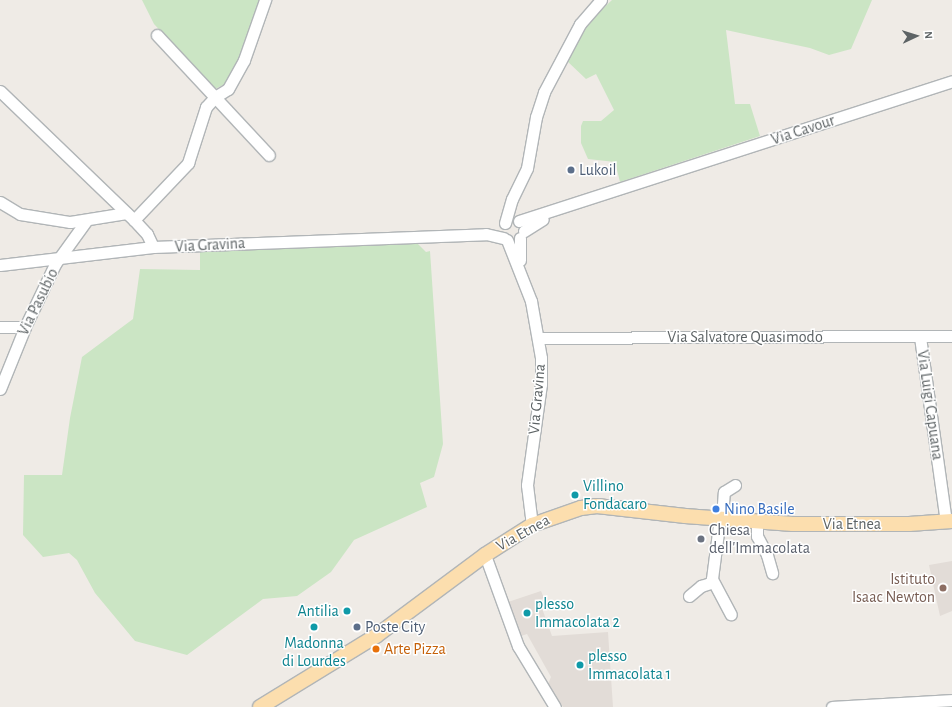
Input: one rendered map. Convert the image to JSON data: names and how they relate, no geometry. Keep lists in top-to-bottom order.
{
  "streets": {
    "main road": ["Via Etnea"],
    "street": [
      "Via Cavour",
      "Via Gravina",
      "Via Pasubio",
      "Via Salvatore Quasimodo",
      "Via Luigi Capuana"
    ]
  },
  "crossings": [
    ["Via Gravina", "Via Salvatore Quasimodo"],
    ["Via Gravina", "Via Etnea"],
    ["Via Salvatore Quasimodo", "Via Luigi Capuana"],
    ["Via Luigi Capuana", "Via Etnea"]
  ],
  "places": [
    "Lukoil",
    "Villino Fondacaro",
    "Nino Basile",
    "Chiesa dell'Immacolata",
    "Istituto Isaac Newton",
    "Antilia",
    "plesso Immacolata 2",
    "Madonna di Lourdes",
    "Poste City",
    "Arte Pizza",
    "plesso Immacolata 1"
  ],
  "north": "right"
}
